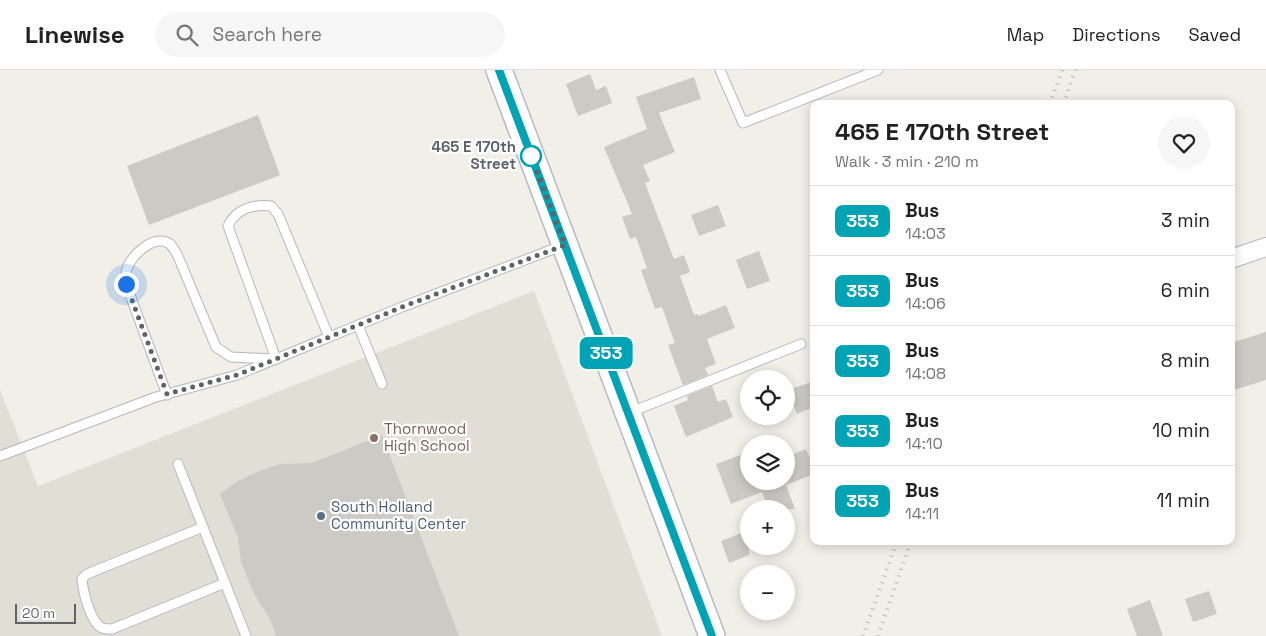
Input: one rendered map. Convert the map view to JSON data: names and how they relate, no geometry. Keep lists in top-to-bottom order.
{
  "places": ["465 E 170th Street", "Thornwood High School", "South Holland Community Center"],
  "lines": ["bus line 353"],
  "scale_bar": "20 m",
  "page": {
    "header": "Linewise",
    "search": "Search here",
    "nav": ["Map", "Directions", "Saved"],
    "on_map": "353",
    "heading": ["465 E 170th Street", "Walk · 3 min · 210 m"],
    "list": [
      {
        "mark": "353",
        "name": "Bus",
        "note": "14:03",
        "value": "3 min"
      },
      {
        "mark": "353",
        "name": "Bus",
        "note": "14:06",
        "value": "6 min"
      },
      {
        "mark": "353",
        "name": "Bus",
        "note": "14:08",
        "value": "8 min"
      },
      {
        "mark": "353",
        "name": "Bus",
        "note": "14:10",
        "value": "10 min"
      },
      {
        "mark": "353",
        "name": "Bus",
        "note": "14:11",
        "value": "11 min"
      }
    ],
    "map_buttons": ["+", "−"],
    "scale": "20 m"
  }
}
